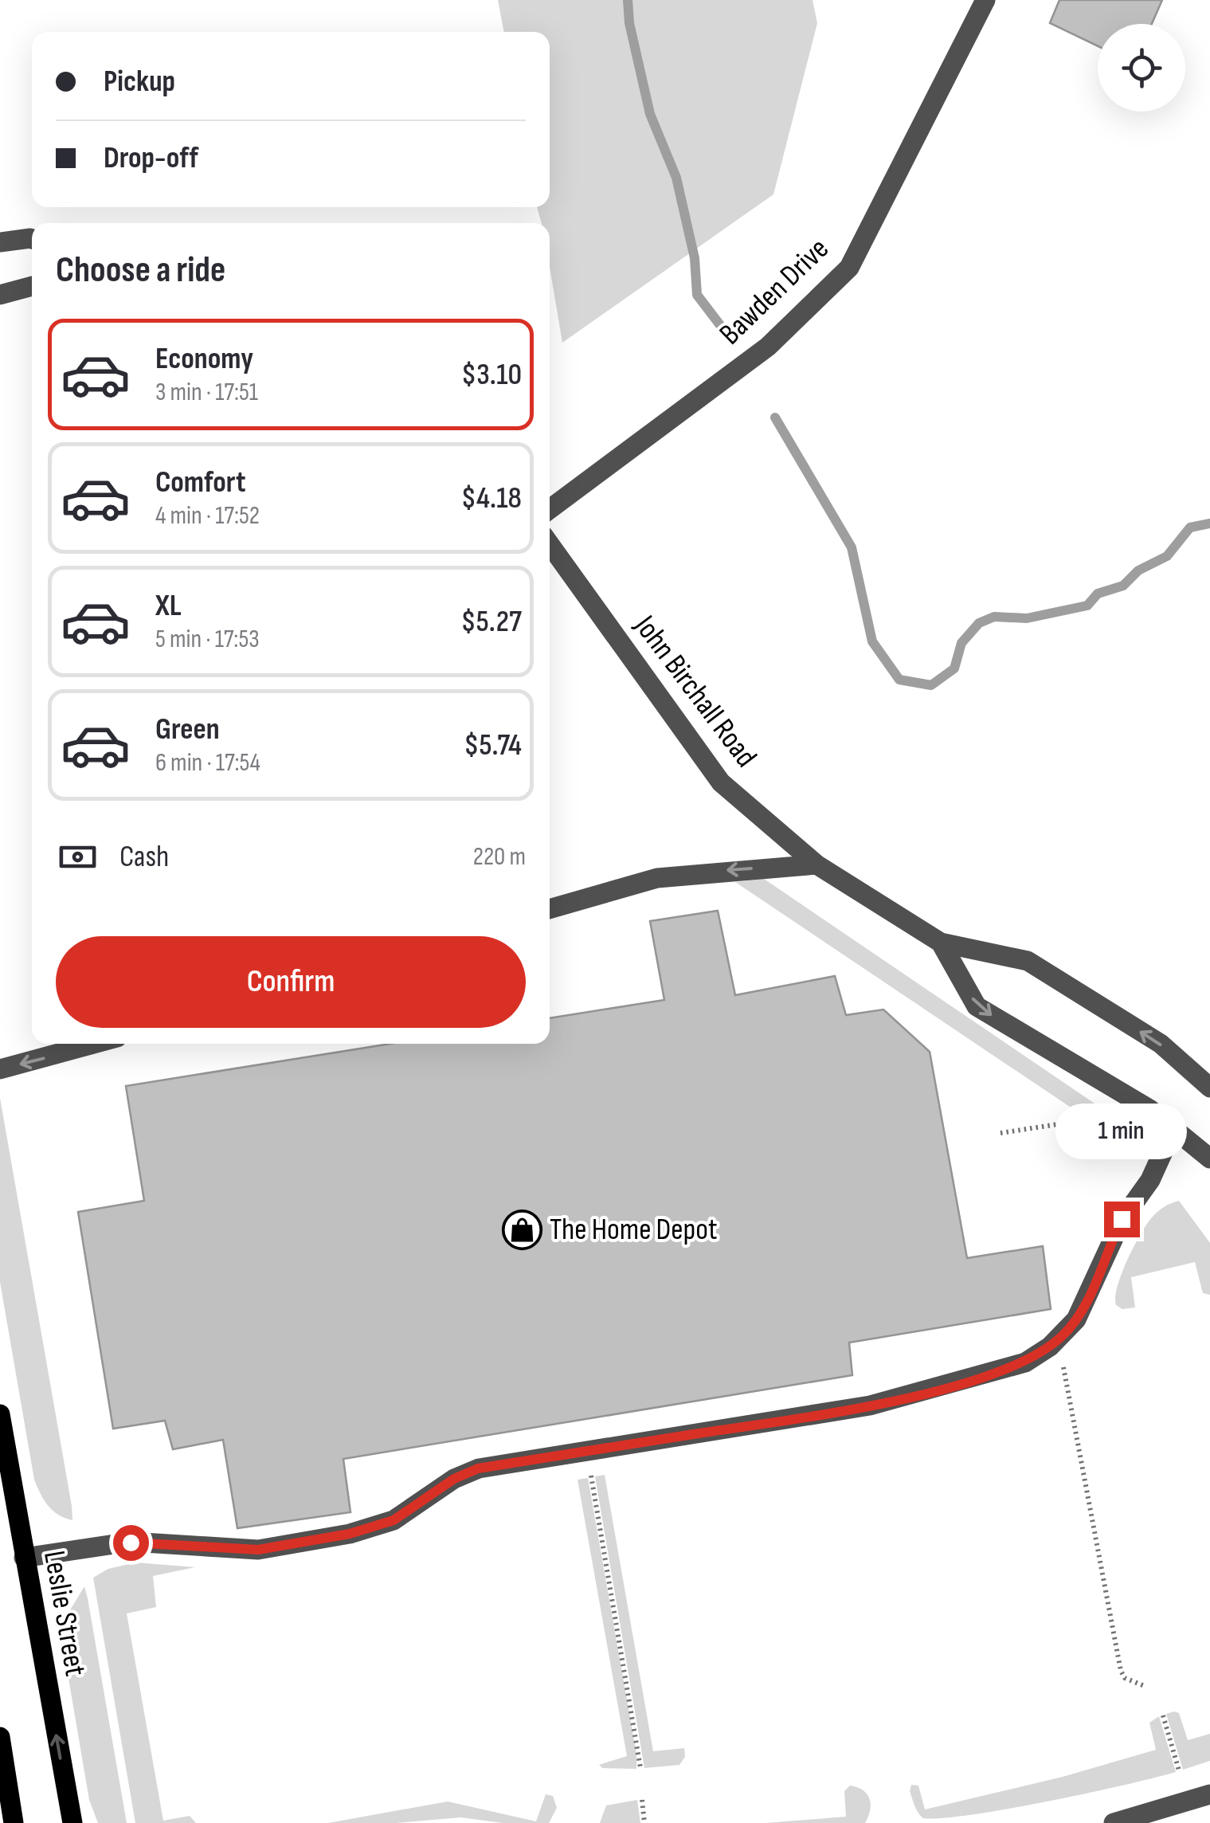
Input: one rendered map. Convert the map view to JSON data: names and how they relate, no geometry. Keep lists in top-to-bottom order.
{
  "streets": {
    "main road": ["Leslie Street"],
    "street": ["Bawden Drive", "John Birchall Road"]
  },
  "places": {
    "shop": ["The Home Depot"]
  },
  "page": {
    "banner": ["Pickup", "Drop-off"],
    "heading": "Choose a ride",
    "list": [
      {
        "name": "Economy",
        "note": "3 min · 17:51",
        "value": "$3.10"
      },
      {
        "name": "Comfort",
        "note": "4 min · 17:52",
        "value": "$4.18"
      },
      {
        "name": "XL",
        "note": "5 min · 17:53",
        "value": "$5.27"
      },
      {
        "name": "Green",
        "note": "6 min · 17:54",
        "value": "$5.74"
      }
    ],
    "pay": ["Cash", "220 m"],
    "buttons": "Confirm",
    "bubble": "1 min"
  }
}
